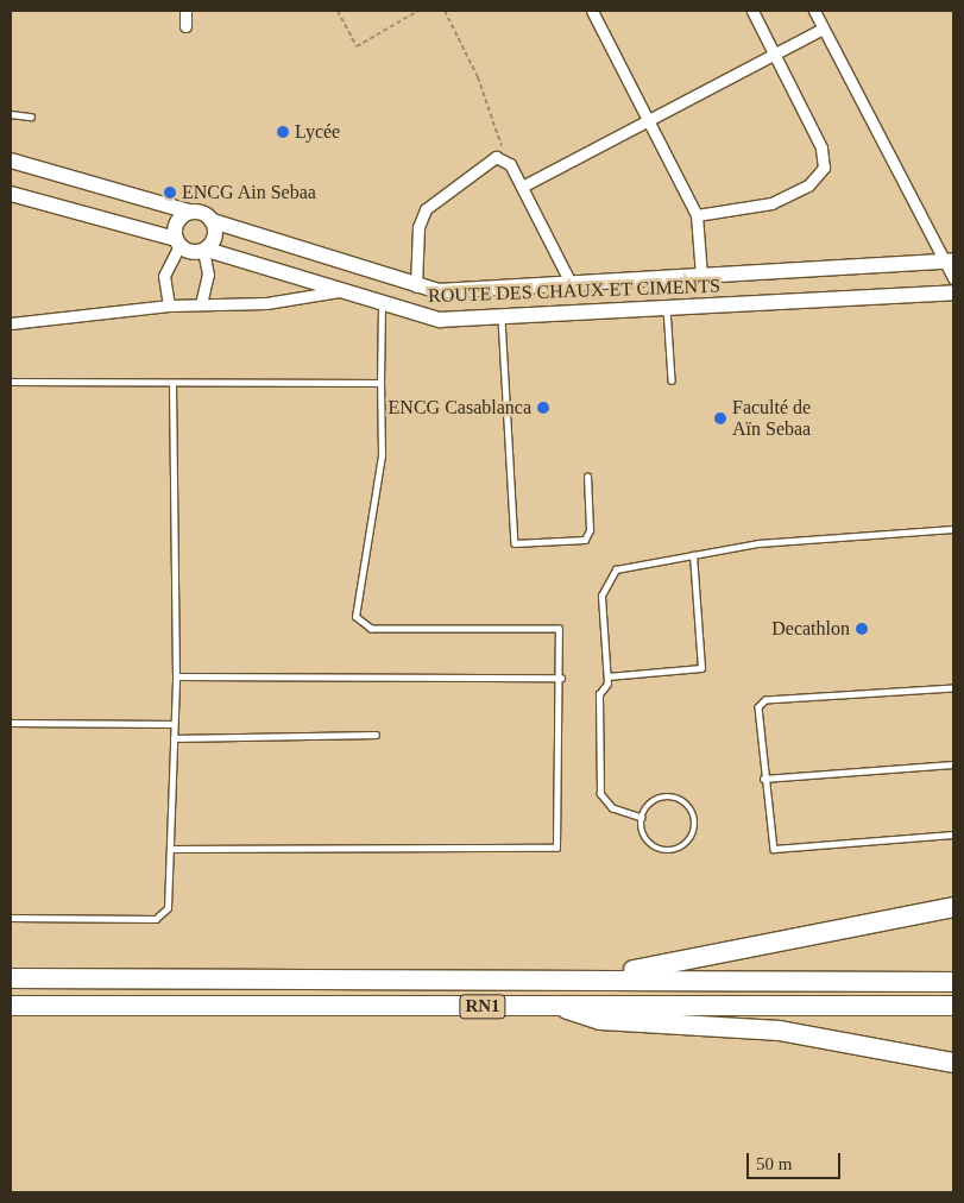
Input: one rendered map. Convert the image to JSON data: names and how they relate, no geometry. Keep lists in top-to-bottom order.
{
  "streets": {
    "highway": ["RN1"],
    "street": ["ROUTE DES CHAUX ET CIMENTS"]
  },
  "places": [
    "Lycée",
    "ENCG Ain Sebaa",
    "ENCG Casablanca",
    "Faculté de Aïn Sebaa",
    "Decathlon"
  ],
  "scale_bar": "50 m"
}
